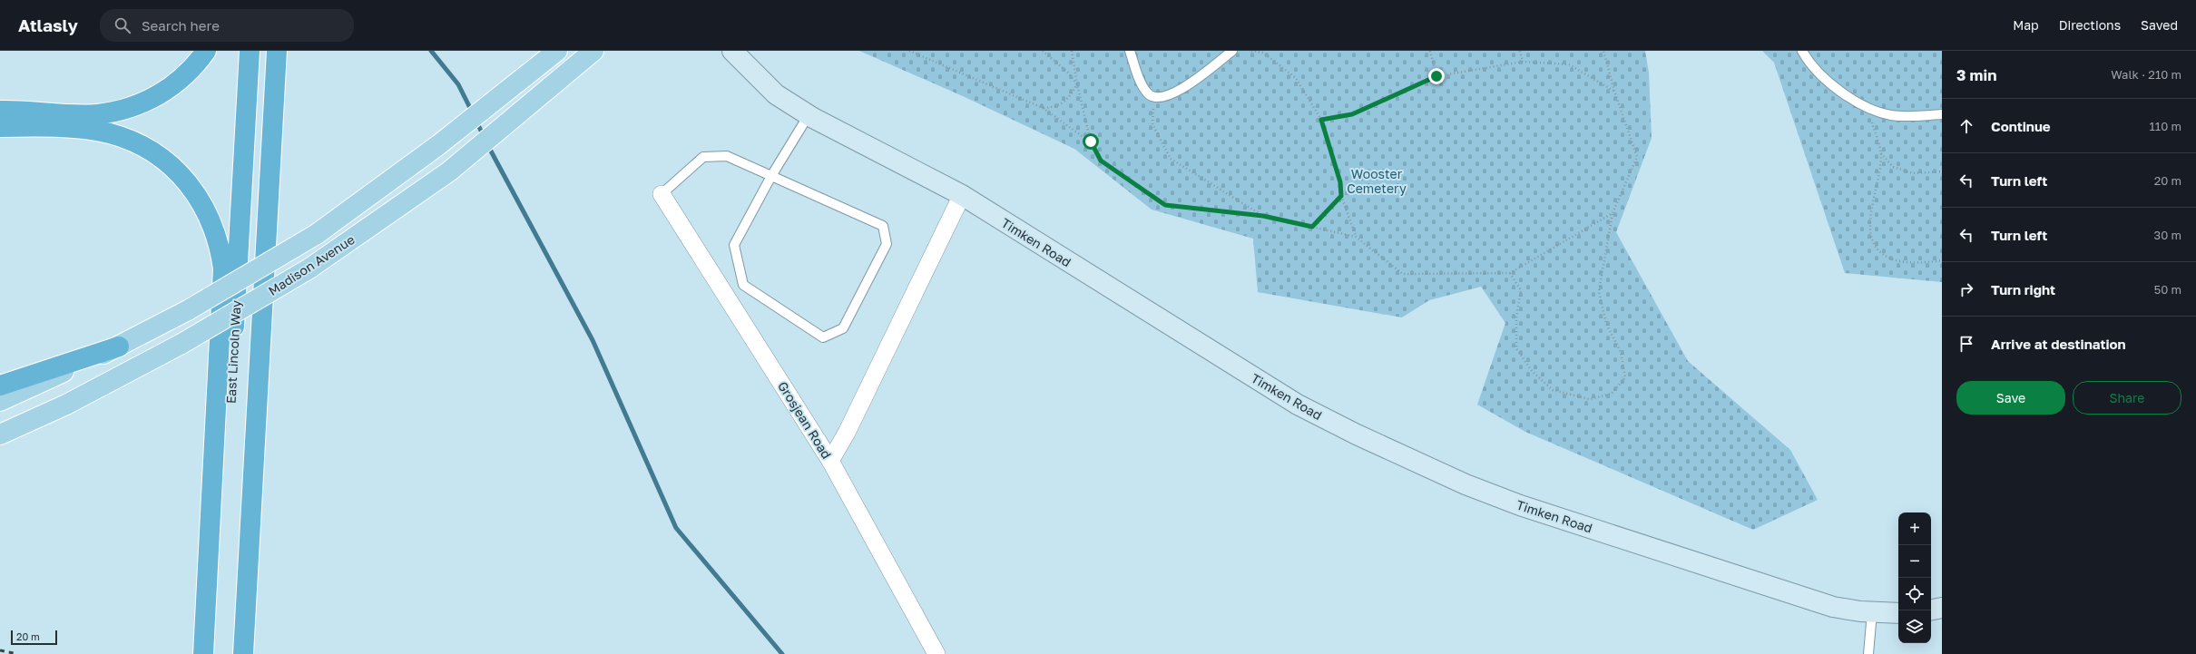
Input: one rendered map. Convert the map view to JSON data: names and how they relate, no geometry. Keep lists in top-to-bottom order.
{
  "streets": {
    "highway": ["East Lincoln Way"],
    "main road": ["Madison Avenue"],
    "street": ["Timken Road", "Grosjean Road"]
  },
  "parks": ["Wooster Cemetery"],
  "scale_bar": "20 m",
  "page": {
    "header": "Atlasly",
    "search": "Search here",
    "nav": ["Map", "Directions", "Saved"],
    "heading": ["3 min", "Walk · 210 m"],
    "list": [
      ["Continue", "110 m"],
      ["Turn left", "20 m"],
      ["Turn left", "30 m"],
      ["Turn right", "50 m"],
      "Arrive at destination"
    ],
    "buttons": ["Save", "Share"],
    "map_buttons": ["+", "−"],
    "scale": "20 m"
  }
}
